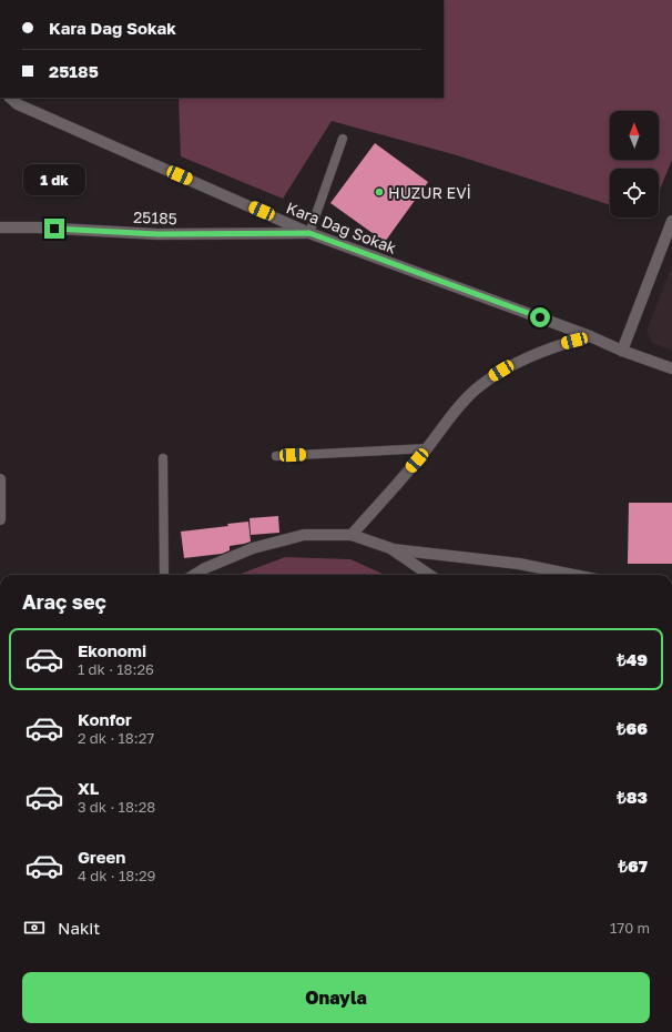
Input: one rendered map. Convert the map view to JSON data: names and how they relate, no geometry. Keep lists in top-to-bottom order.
{
  "streets": {
    "street": ["25185", "Kara Dağ Sokak"]
  },
  "crossings": [
    ["25185", "Kara Dağ Sokak"]
  ],
  "places": ["HUZUR EVİ"],
  "north": "top",
  "page": {
    "banner": ["Kara Dağ Sokak", "25185"],
    "bubble": "1 dk",
    "heading": "Araç seç",
    "list": [
      {
        "name": "Ekonomi",
        "note": "1 dk · 18:26",
        "value": "₺49"
      },
      {
        "name": "Konfor",
        "note": "2 dk · 18:27",
        "value": "₺66"
      },
      {
        "name": "XL",
        "note": "3 dk · 18:28",
        "value": "₺83"
      },
      {
        "name": "Green",
        "note": "4 dk · 18:29",
        "value": "₺67"
      }
    ],
    "pay": ["Nakit", "170 m"],
    "buttons": "Onayla"
  }
}
